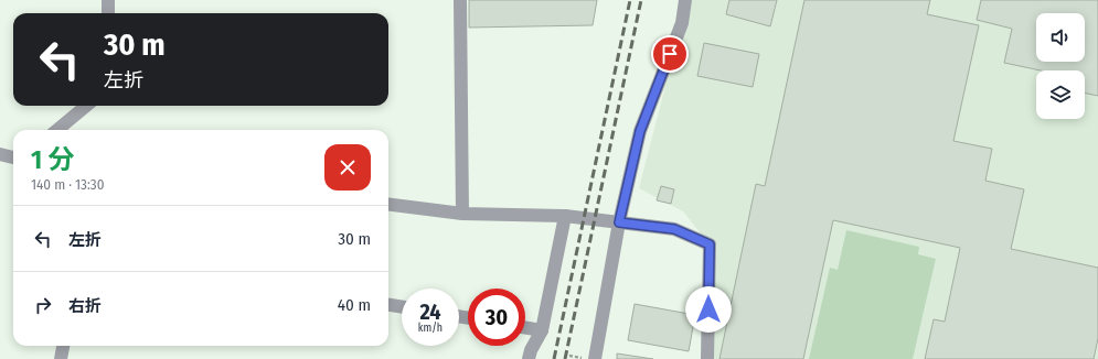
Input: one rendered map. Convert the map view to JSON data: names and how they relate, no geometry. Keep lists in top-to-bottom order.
{
  "page": {
    "turn": ["30 m", "左折"],
    "heading": ["1 分", "140 m · 13:30"],
    "list": [
      {
        "name": "左折",
        "value": "30 m"
      },
      {
        "name": "右折",
        "value": "40 m"
      }
    ],
    "speed": "24 km/h",
    "limit": "30"
  }
}
